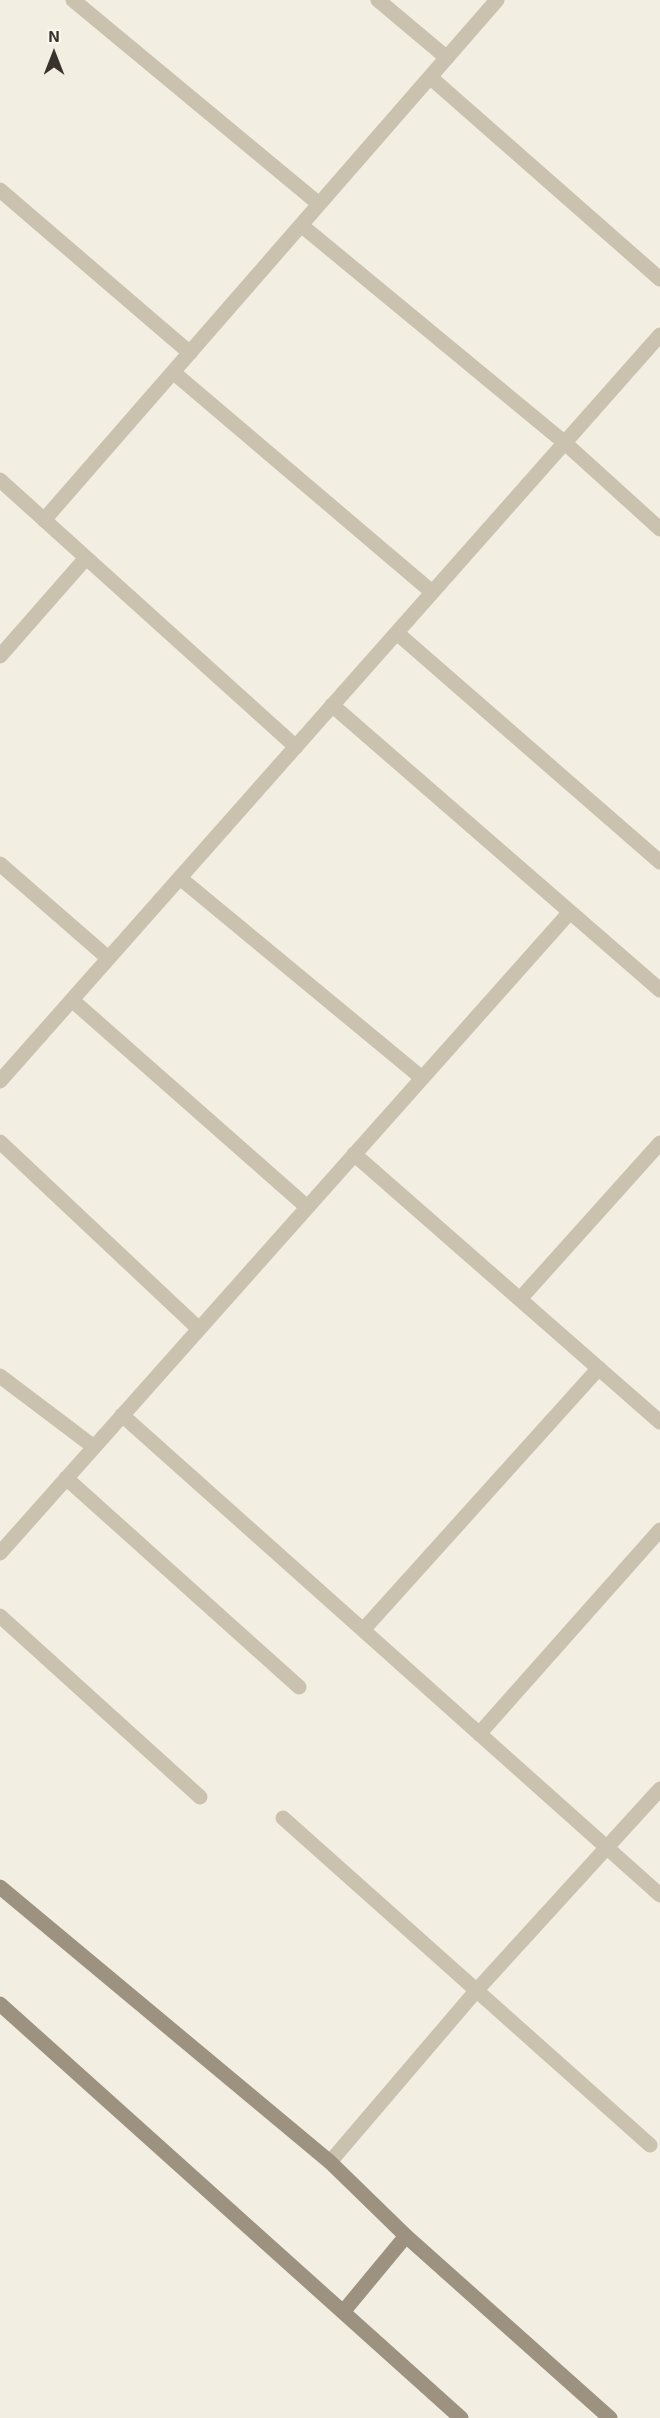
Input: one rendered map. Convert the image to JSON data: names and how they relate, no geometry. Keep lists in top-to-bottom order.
{
  "north": "top"
}
